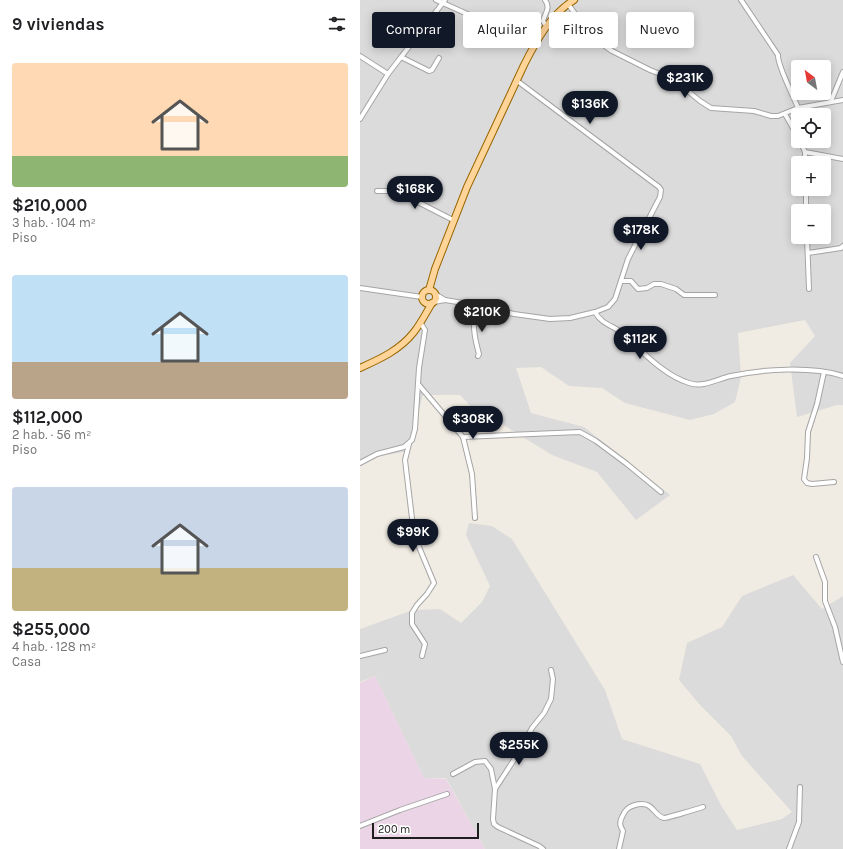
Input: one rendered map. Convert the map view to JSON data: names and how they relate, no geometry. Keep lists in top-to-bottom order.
{
  "scale_bar": "200 m",
  "north": "top left",
  "page": {
    "heading": "9 viviendas",
    "chip": [
      "Comprar",
      "Alquilar",
      "Filtros",
      "Nuevo"
    ],
    "list": [
      {
        "name": "$210,000",
        "note": "3 hab. · 104 m² · Piso"
      },
      {
        "name": "$112,000",
        "note": "2 hab. · 56 m² · Piso"
      },
      {
        "name": "$255,000",
        "note": "4 hab. · 128 m² · Casa"
      }
    ],
    "map_buttons": ["+", "−"],
    "price": [
      "$231K",
      "$136K",
      "$168K",
      "$178K",
      "$210K",
      "$112K",
      "$308K",
      "$99K",
      "$255K"
    ],
    "scale": "200 m"
  }
}
